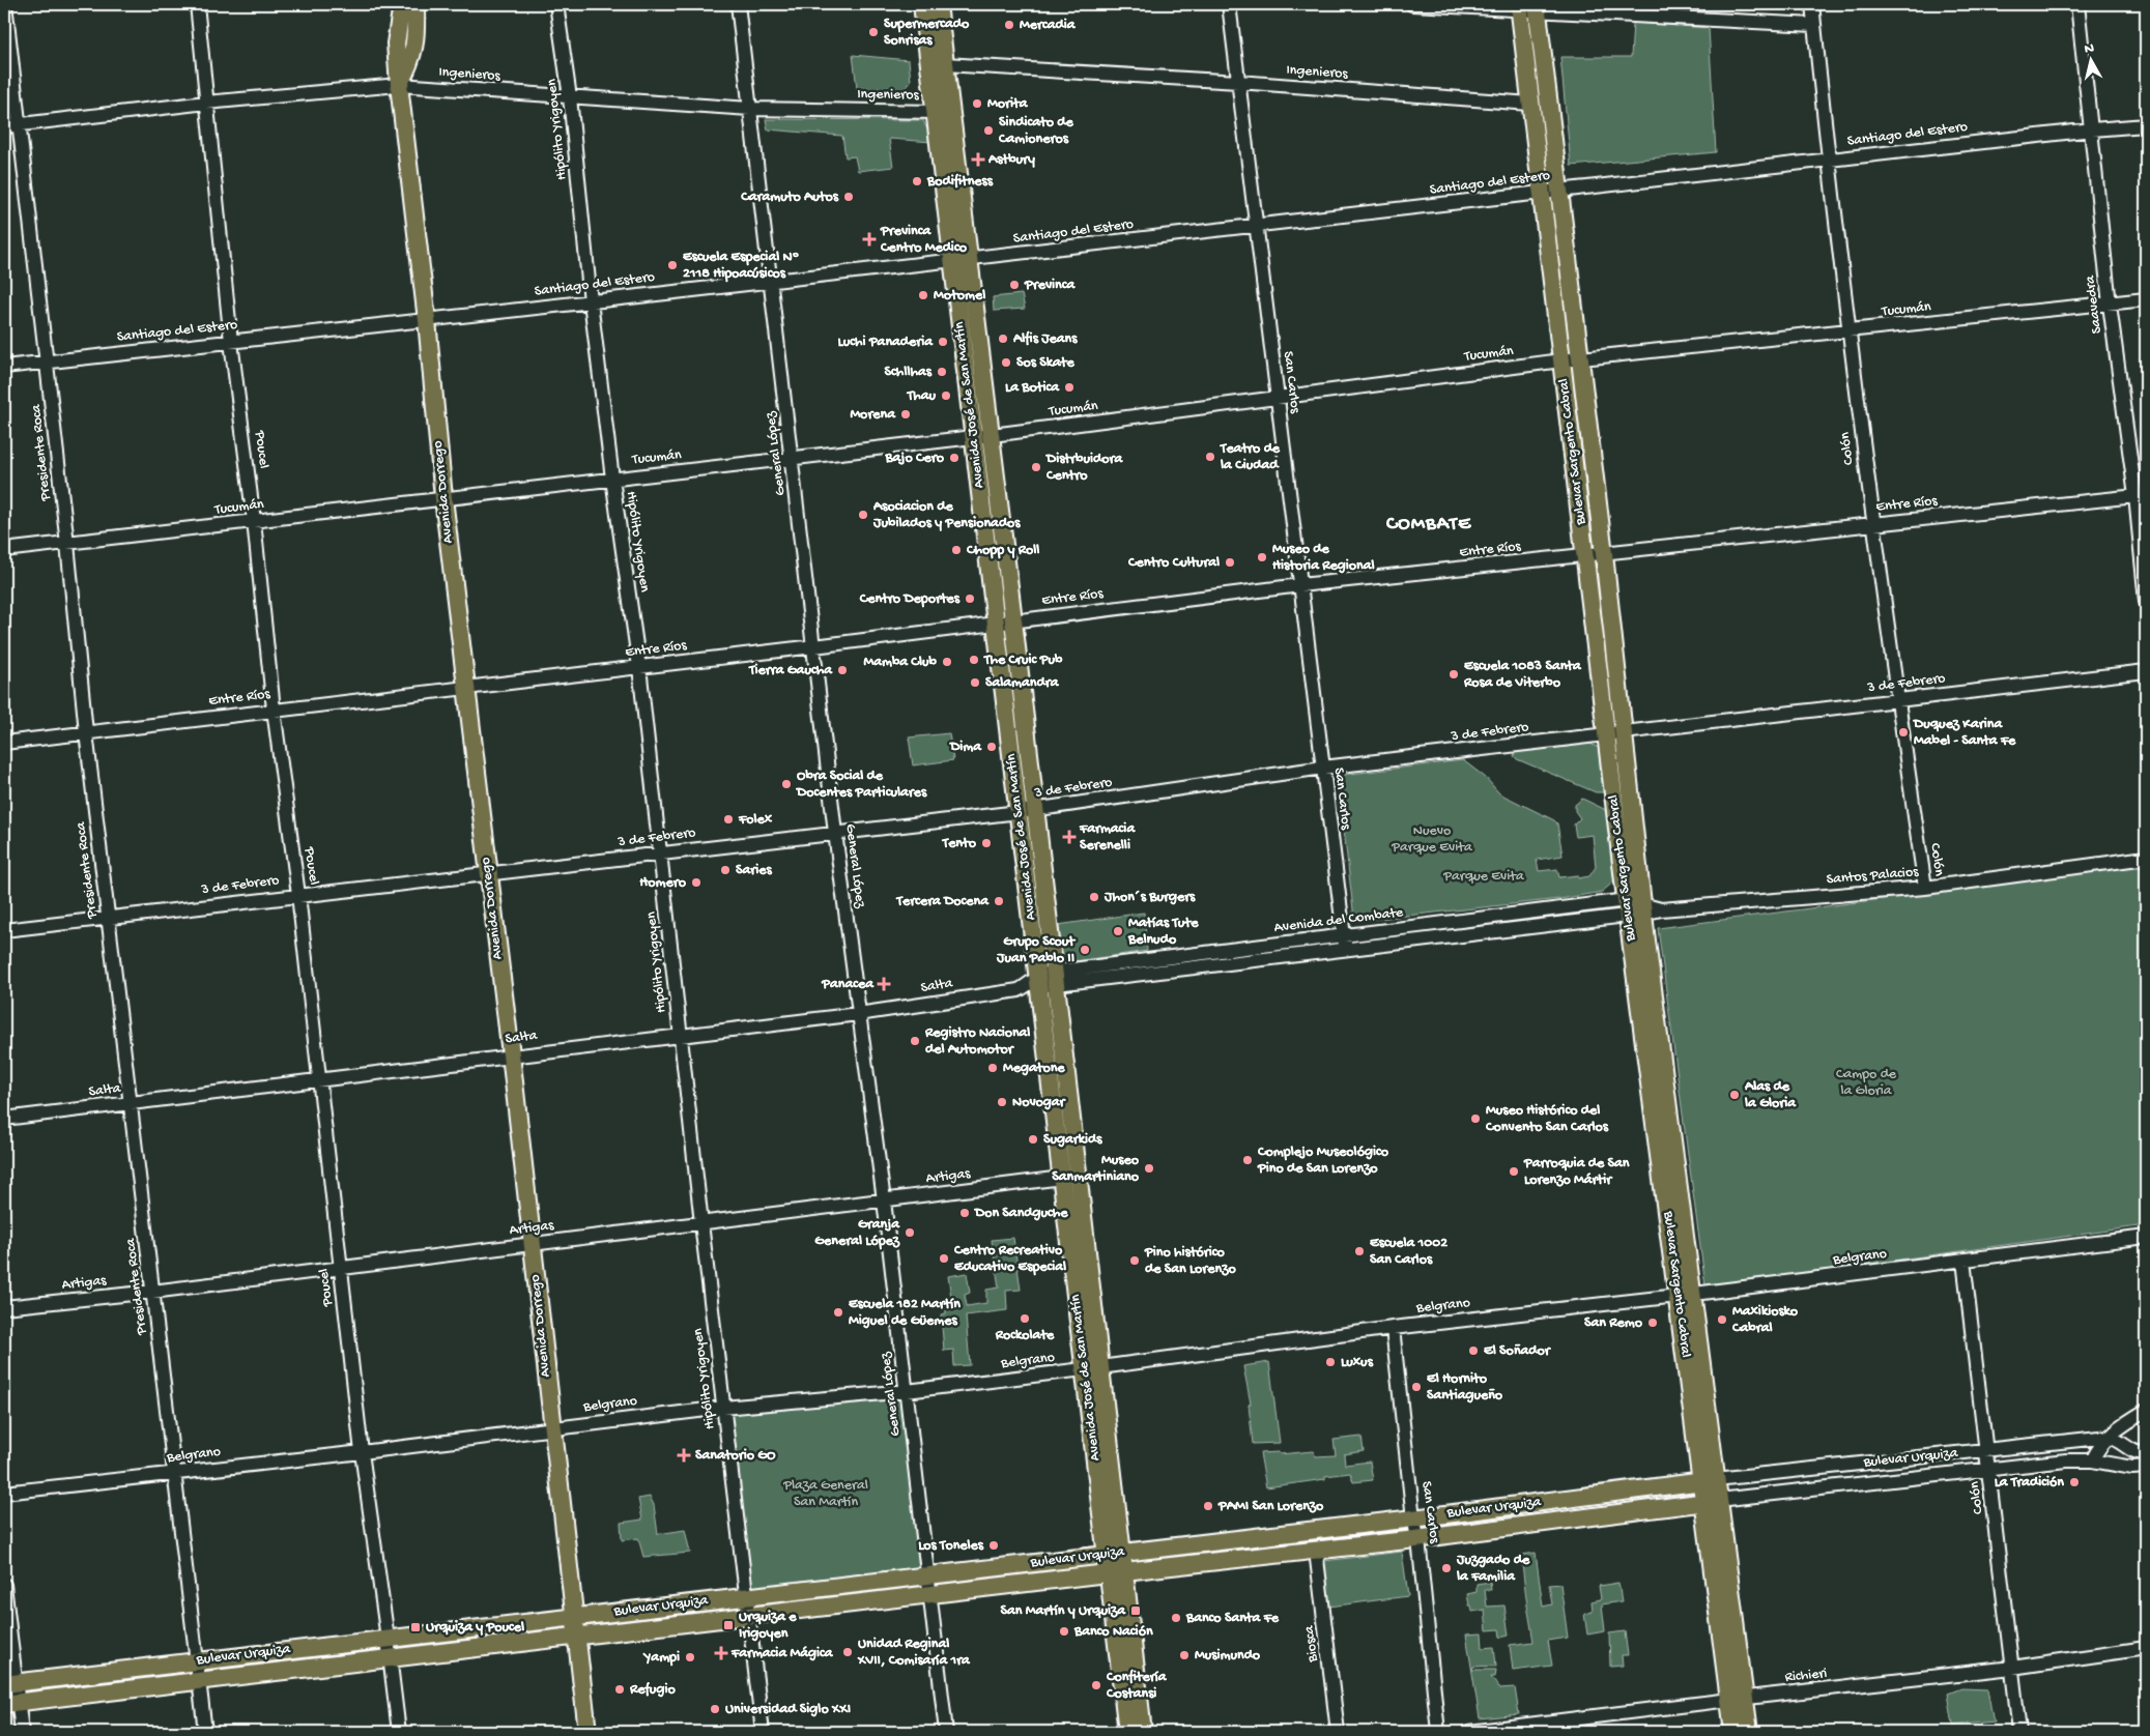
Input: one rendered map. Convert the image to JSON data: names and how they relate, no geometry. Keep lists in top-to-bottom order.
{
  "streets": {
    "main road": [
      "Avenida José de San Martín",
      "Bulevar Sargento Cabral",
      "Avenida Dorrego",
      "Bulevar Urquiza"
    ],
    "street": [
      "Ingenieros",
      "Hipólito Yrigoyen",
      "Santiago del Estero",
      "Saavedra",
      "Tucumán",
      "San Carlos",
      "Colón",
      "Poucel",
      "Presidente Roca",
      "General López",
      "Entre Ríos",
      "3 de Febrero",
      "Santos Palacios",
      "Avenida del Combate",
      "Salta",
      "Artigas",
      "Belgrano",
      "Biosca",
      "Richieri"
    ]
  },
  "crossings": [
    ["Ingenieros", "Hipólito Yrigoyen"],
    ["Ingenieros", "San Carlos"],
    ["Ingenieros", "Avenida José de San Martín"],
    ["Ingenieros", "Poucel"],
    ["Ingenieros", "Bulevar Sargento Cabral"],
    ["Ingenieros", "Presidente Roca"],
    ["Ingenieros", "General López"],
    ["Ingenieros", "Avenida Dorrego"],
    ["Hipólito Yrigoyen", "Santiago del Estero"],
    ["Hipólito Yrigoyen", "Tucumán"],
    ["Hipólito Yrigoyen", "Entre Ríos"],
    ["Hipólito Yrigoyen", "3 de Febrero"],
    ["Hipólito Yrigoyen", "Salta"],
    ["Hipólito Yrigoyen", "Artigas"],
    ["Hipólito Yrigoyen", "Belgrano"],
    ["Hipólito Yrigoyen", "Bulevar Urquiza"],
    ["Santiago del Estero", "Saavedra"],
    ["Santiago del Estero", "San Carlos"],
    ["Santiago del Estero", "Avenida José de San Martín"],
    ["Santiago del Estero", "Colón"],
    ["Santiago del Estero", "Poucel"],
    ["Santiago del Estero", "Bulevar Sargento Cabral"],
    ["Santiago del Estero", "Presidente Roca"],
    ["Santiago del Estero", "General López"],
    ["Santiago del Estero", "Avenida Dorrego"],
    ["Saavedra", "Tucumán"],
    ["Saavedra", "Entre Ríos"],
    ["Tucumán", "San Carlos"],
    ["Tucumán", "Avenida José de San Martín"],
    ["Tucumán", "Colón"],
    ["Tucumán", "Poucel"],
    ["Tucumán", "Bulevar Sargento Cabral"],
    ["Tucumán", "Presidente Roca"],
    ["Tucumán", "General López"],
    ["Tucumán", "Avenida Dorrego"],
    ["San Carlos", "Entre Ríos"],
    ["San Carlos", "3 de Febrero"],
    ["San Carlos", "Avenida del Combate"],
    ["San Carlos", "Belgrano"],
    ["San Carlos", "Bulevar Urquiza"],
    ["Avenida José de San Martín", "Entre Ríos"],
    ["Avenida José de San Martín", "3 de Febrero"],
    ["Avenida José de San Martín", "Avenida del Combate"],
    ["Avenida José de San Martín", "Salta"],
    ["Avenida José de San Martín", "Artigas"],
    ["Avenida José de San Martín", "Belgrano"],
    ["Avenida José de San Martín", "Bulevar Urquiza"],
    ["Colón", "Entre Ríos"],
    ["Colón", "3 de Febrero"],
    ["Colón", "Santos Palacios"],
    ["Colón", "Belgrano"],
    ["Colón", "Bulevar Urquiza"],
    ["Colón", "Richieri"],
    ["Poucel", "Entre Ríos"],
    ["Poucel", "3 de Febrero"],
    ["Poucel", "Salta"],
    ["Poucel", "Artigas"],
    ["Poucel", "Belgrano"],
    ["Poucel", "Bulevar Urquiza"],
    ["Bulevar Sargento Cabral", "Entre Ríos"],
    ["Bulevar Sargento Cabral", "3 de Febrero"],
    ["Bulevar Sargento Cabral", "Santos Palacios"],
    ["Bulevar Sargento Cabral", "Avenida del Combate"],
    ["Bulevar Sargento Cabral", "Belgrano"],
    ["Bulevar Sargento Cabral", "Bulevar Urquiza"],
    ["Bulevar Sargento Cabral", "Richieri"],
    ["Presidente Roca", "Entre Ríos"],
    ["Presidente Roca", "3 de Febrero"],
    ["Presidente Roca", "Salta"],
    ["Presidente Roca", "Artigas"],
    ["Presidente Roca", "Belgrano"],
    ["Presidente Roca", "Bulevar Urquiza"],
    ["General López", "Entre Ríos"],
    ["General López", "3 de Febrero"],
    ["General López", "Salta"],
    ["General López", "Artigas"],
    ["General López", "Belgrano"],
    ["General López", "Bulevar Urquiza"],
    ["Avenida Dorrego", "Entre Ríos"],
    ["Avenida Dorrego", "3 de Febrero"],
    ["Avenida Dorrego", "Salta"],
    ["Avenida Dorrego", "Artigas"],
    ["Avenida Dorrego", "Belgrano"],
    ["Avenida Dorrego", "Bulevar Urquiza"],
    ["Santos Palacios", "Avenida del Combate"],
    ["Avenida del Combate", "Salta"],
    ["Bulevar Urquiza", "Biosca"]
  ],
  "districts": ["COMBATE"],
  "parks": [
    "Nuevo Parque Evita",
    "Parque Evita",
    "Campo de la Gloria",
    "Plaza General San Martín"
  ],
  "places": {
    "other": [
      "Mercadia",
      "Supermercado Sonrisas",
      "Morita",
      "Sindicato de Camioneros",
      "Bodifitness",
      "Caramuto Autos",
      "Escuela Especial Nº 2118 Hipoacúsicos",
      "Previnca",
      "Motomel",
      "Alfis Jeans",
      "Luchi Panaderia",
      "Sos Skate",
      "Schllhas",
      "La Botica",
      "Thau",
      "Morena",
      "Teatro de la Ciudad",
      "Bajo Cero",
      "Distrbuidora Centro",
      "Asociacion de Jubilados y Pensionados",
      "Chopp y Roll",
      "Museo de Historia Regional",
      "Centro Cultural",
      "Centro Deportes",
      "The Cruic Pub",
      "Mamba Club",
      "Tierra Gaucha",
      "Escuela 1083 Santa Rosa de Viterbo",
      "Salamandra",
      "Duquez Karina Mabel - Santa Fe",
      "Dima",
      "Obra Social de Docentes Particulares",
      "Folex",
      "Tento",
      "Saries",
      "Homero",
      "Jhon´s Burgers",
      "Tercera Docena",
      "Matías Tute Belnudo",
      "Grupo Scout Juan Pablo II",
      "Registro Nacional del Automotor",
      "Megatone",
      "Alas de la Gloria",
      "Novogar",
      "Museo Histórico del Convento San Carlos",
      "Sugarkids",
      "Complejo Museológico Pino de San Lorenzo",
      "Museo Sanmartiniano",
      "Parroquia de San Lorenzo Mártir",
      "Don Sandguche",
      "Granja General López",
      "Escuela 1002 San Carlos",
      "Centro Recreativo Educativo Especial",
      "Pino histórico de San Lorenzo",
      "Escuela 182 Martín Miguel de Güemes",
      "Rockolate",
      "Maxikiosko Cabral",
      "San Remo",
      "El Soñador",
      "Luxus",
      "El Hornito Santiagueño",
      "La Tradición",
      "PAMI San Lorenzo",
      "Los Toneles",
      "Juzgado de la Familia",
      "Banco Santa Fe",
      "Banco Nación",
      "Unidad Reginal XVII, Comisaría 1ra",
      "Musimundo",
      "Yampi",
      "Confitería Costansi",
      "Refugio",
      "Universidad Siglo XXI"
    ],
    "health": [
      "Astbury",
      "Previnca Centro Medico",
      "Farmacia Serenelli",
      "Panacea",
      "Sanatorio GO",
      "Farmacia Mágica"
    ],
    "transit": ["San Martín y Urquiza", "Urquiza e Irigoyen", "Urquiza y Poucel"]
  },
  "north": "top"
}
